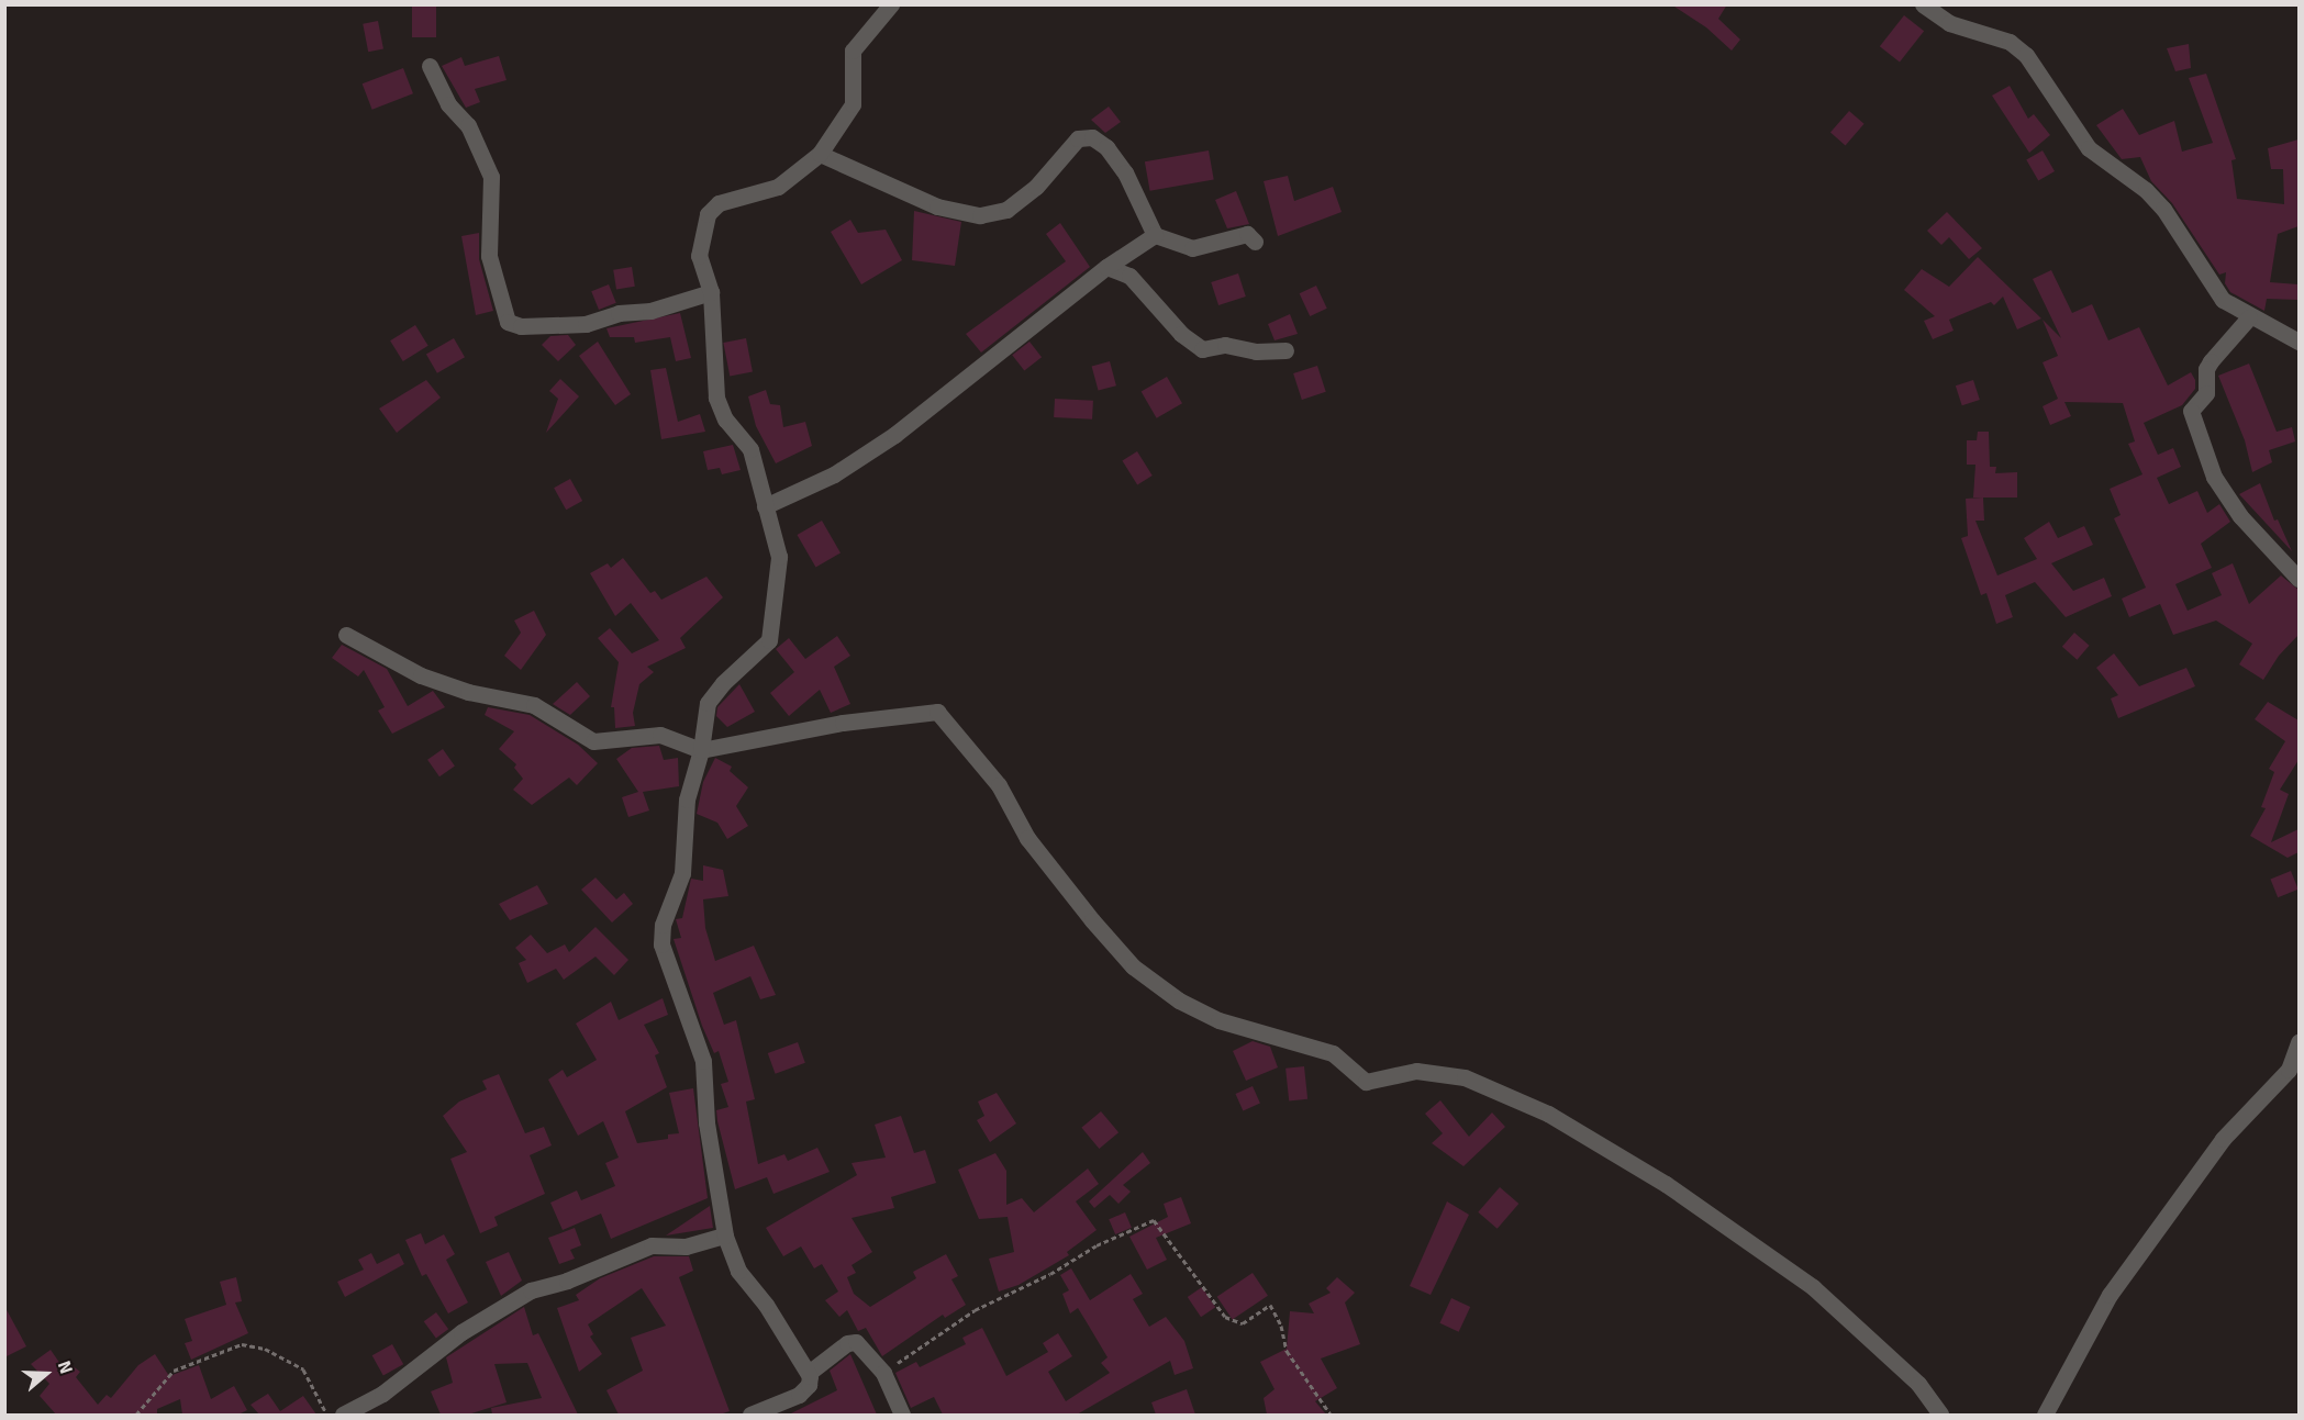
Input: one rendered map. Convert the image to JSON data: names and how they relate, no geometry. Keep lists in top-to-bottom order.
{
  "north": "right"
}
